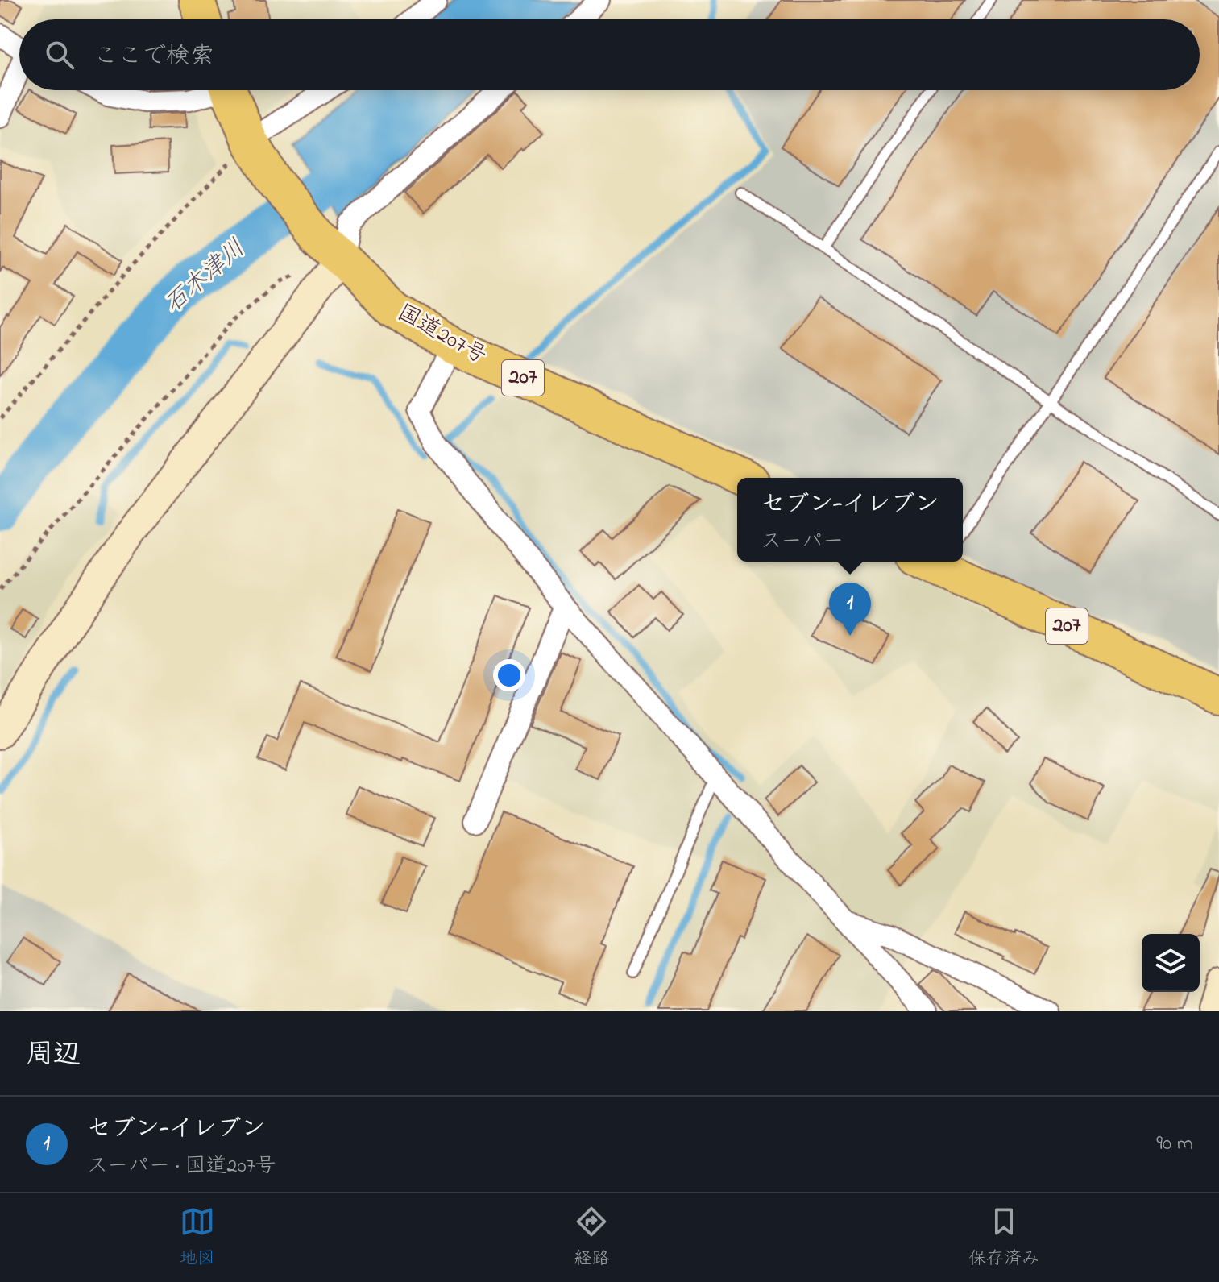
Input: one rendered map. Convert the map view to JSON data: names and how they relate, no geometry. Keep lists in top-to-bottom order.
{
  "streets": {
    "highway": ["国道207号", "207"]
  },
  "water": ["石木津川"],
  "page": {
    "search": "ここで検索",
    "popup": ["セブン-イレブン", "スーパー"],
    "pins": "1",
    "heading": "周辺",
    "list": [
      {
        "mark": "1",
        "name": "セブン-イレブン",
        "note": "スーパー · 国道207号",
        "value": "90 m"
      }
    ],
    "nav": ["地図", "経路", "保存済み"]
  }
}
